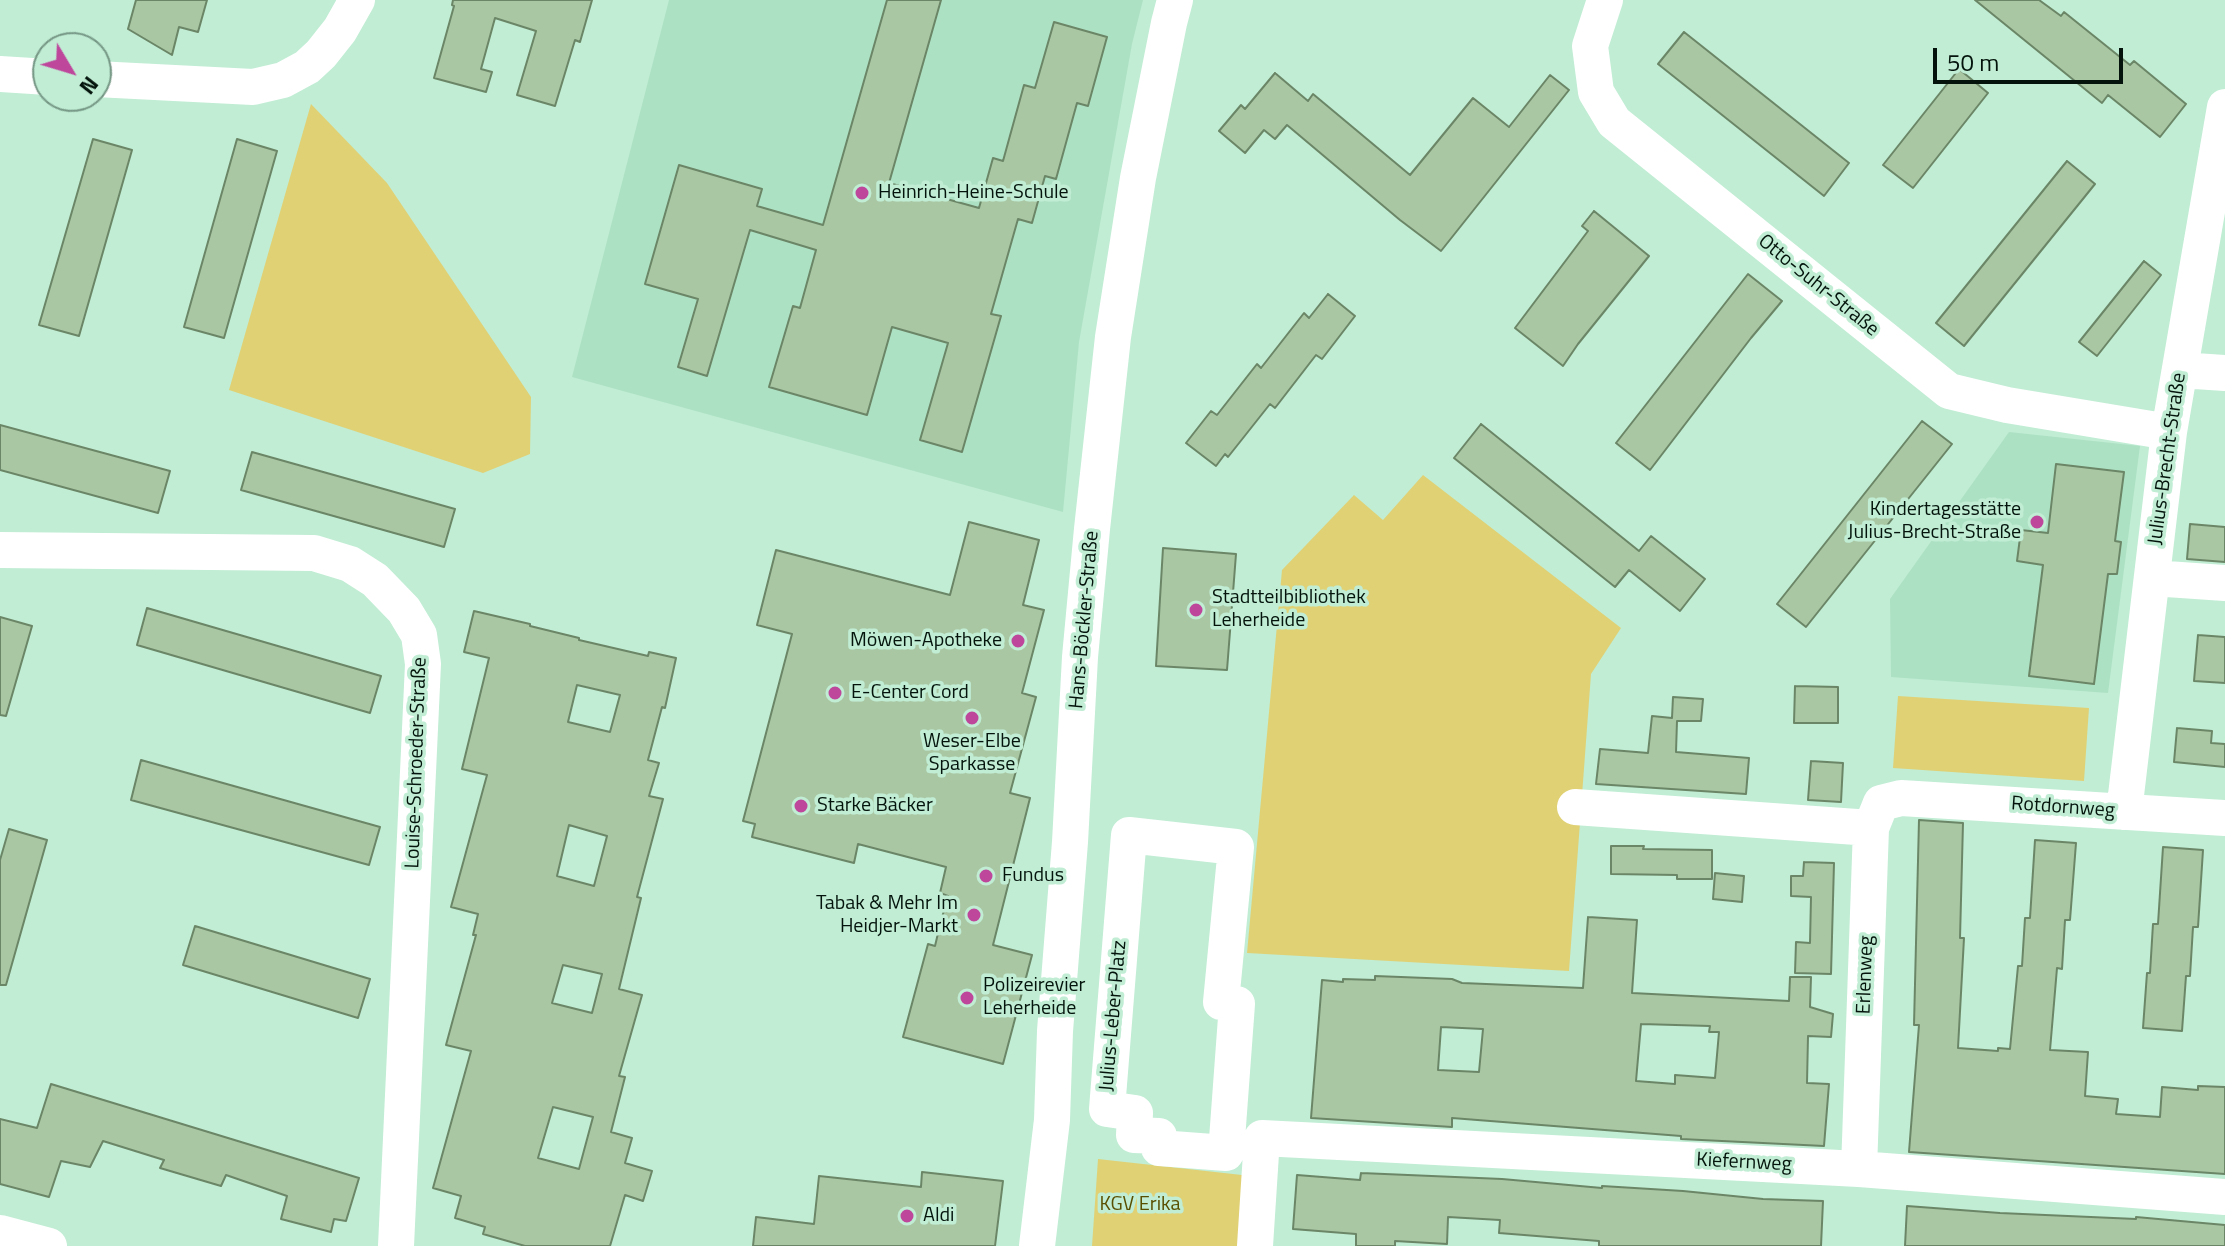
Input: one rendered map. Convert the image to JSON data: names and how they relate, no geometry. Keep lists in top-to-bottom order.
{
  "streets": {
    "street": [
      "Otto-Suhr-Straße",
      "Julius-Brecht-Straße",
      "Hans-Böckler-Straße",
      "Louise-Schroeder-Straße",
      "Rotdornweg",
      "Erlenweg",
      "Julius-Leber-Platz",
      "Kiefernweg"
    ]
  },
  "crossings": [
    ["Otto-Suhr-Straße", "Julius-Brecht-Straße"],
    ["Julius-Brecht-Straße", "Rotdornweg"],
    ["Rotdornweg", "Erlenweg"],
    ["Erlenweg", "Kiefernweg"]
  ],
  "parks": ["KGV Erika"],
  "places": [
    "Heinrich-Heine-Schule",
    "Kindertagesstätte Julius-Brecht-Straße",
    "Stadtteilbibliothek Leherheide",
    "Möwen-Apotheke",
    "E-Center Cord",
    "Weser-Elbe Sparkasse",
    "Starke Bäcker",
    "Fundus",
    "Tabak & Mehr Im Heidjer-Markt",
    "Polizeirevier Leherheide",
    "Aldi"
  ],
  "scale_bar": "50 m",
  "north": "bottom right"
}
